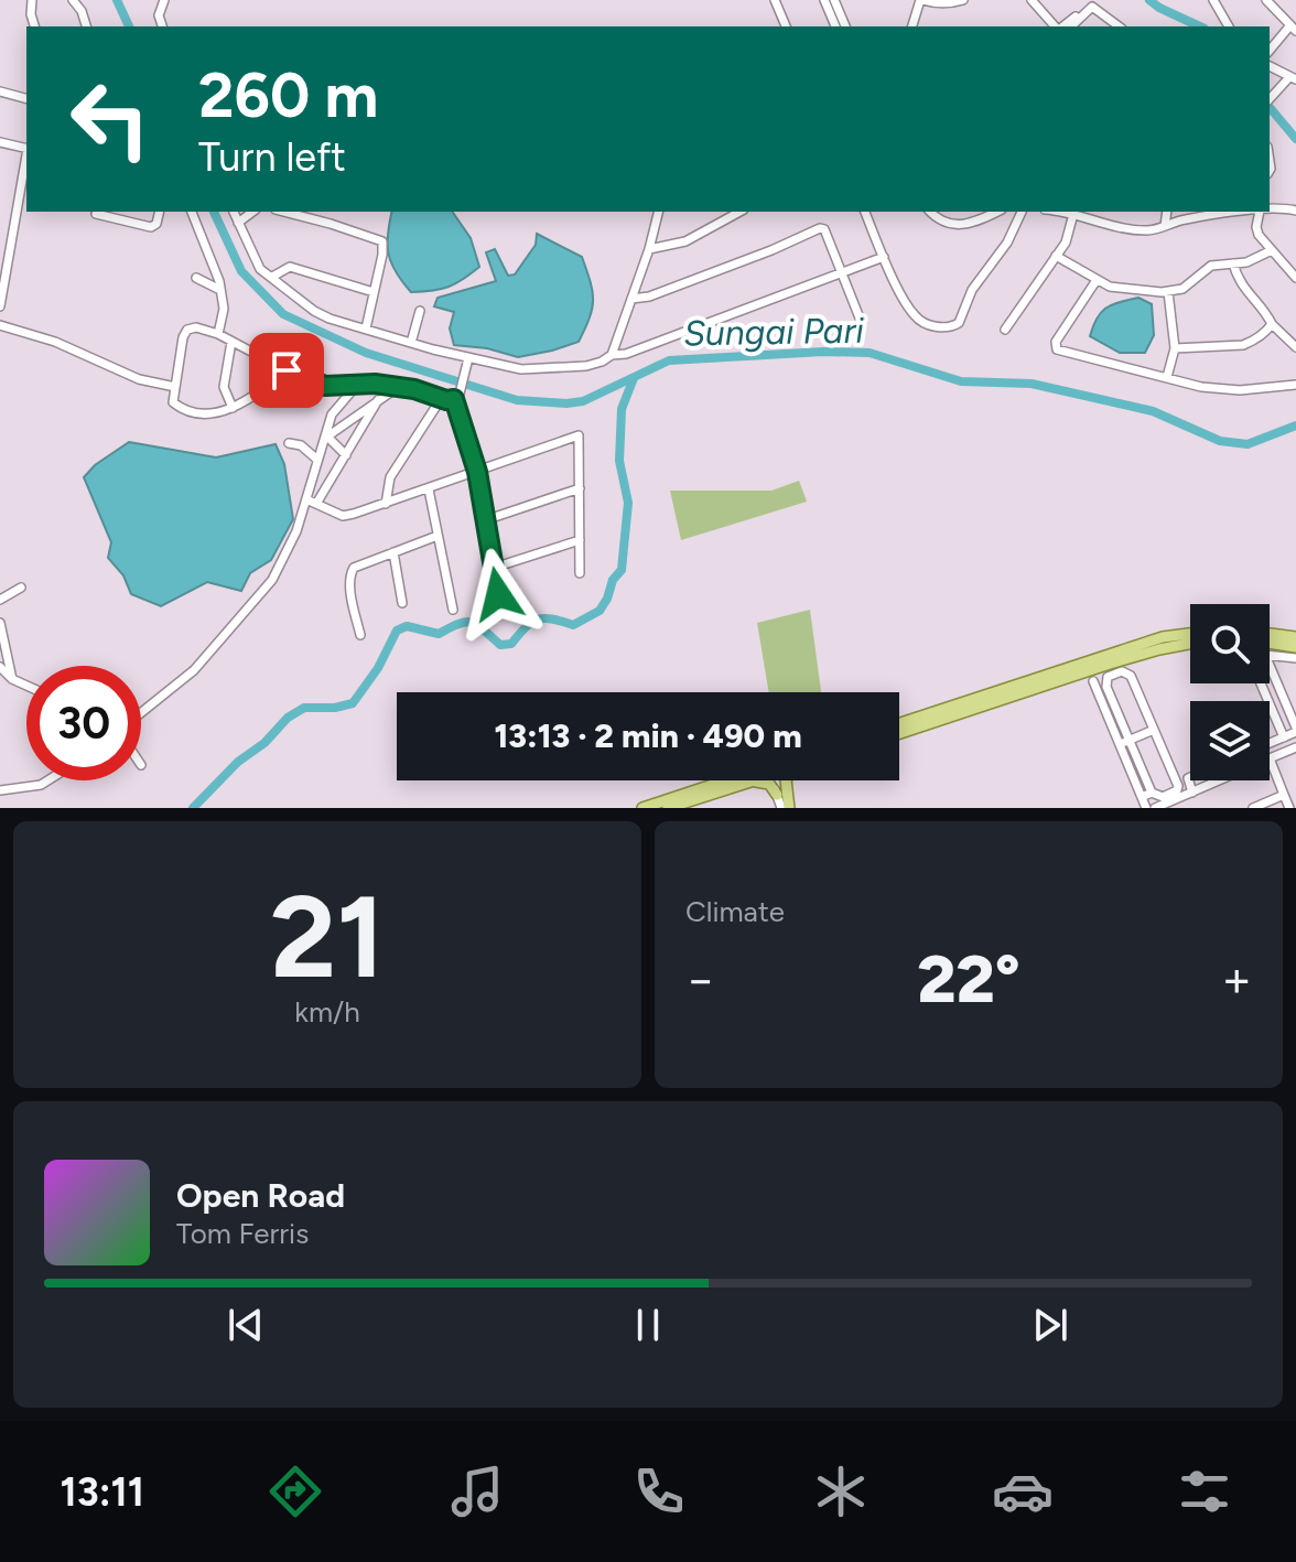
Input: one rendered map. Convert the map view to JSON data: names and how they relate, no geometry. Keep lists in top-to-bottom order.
{
  "water": ["Sungai Pari"],
  "page": {
    "turn": ["260 m", "Turn left"],
    "limit": "30",
    "trip": "13:13 · 2 min · 490 m",
    "tile": [
      ["21", "km/h"],
      "Climate"
    ],
    "heat": ["−", "22°", "+"],
    "song": ["Open Road", "Tom Ferris"],
    "tabs": "13:11"
  }
}
